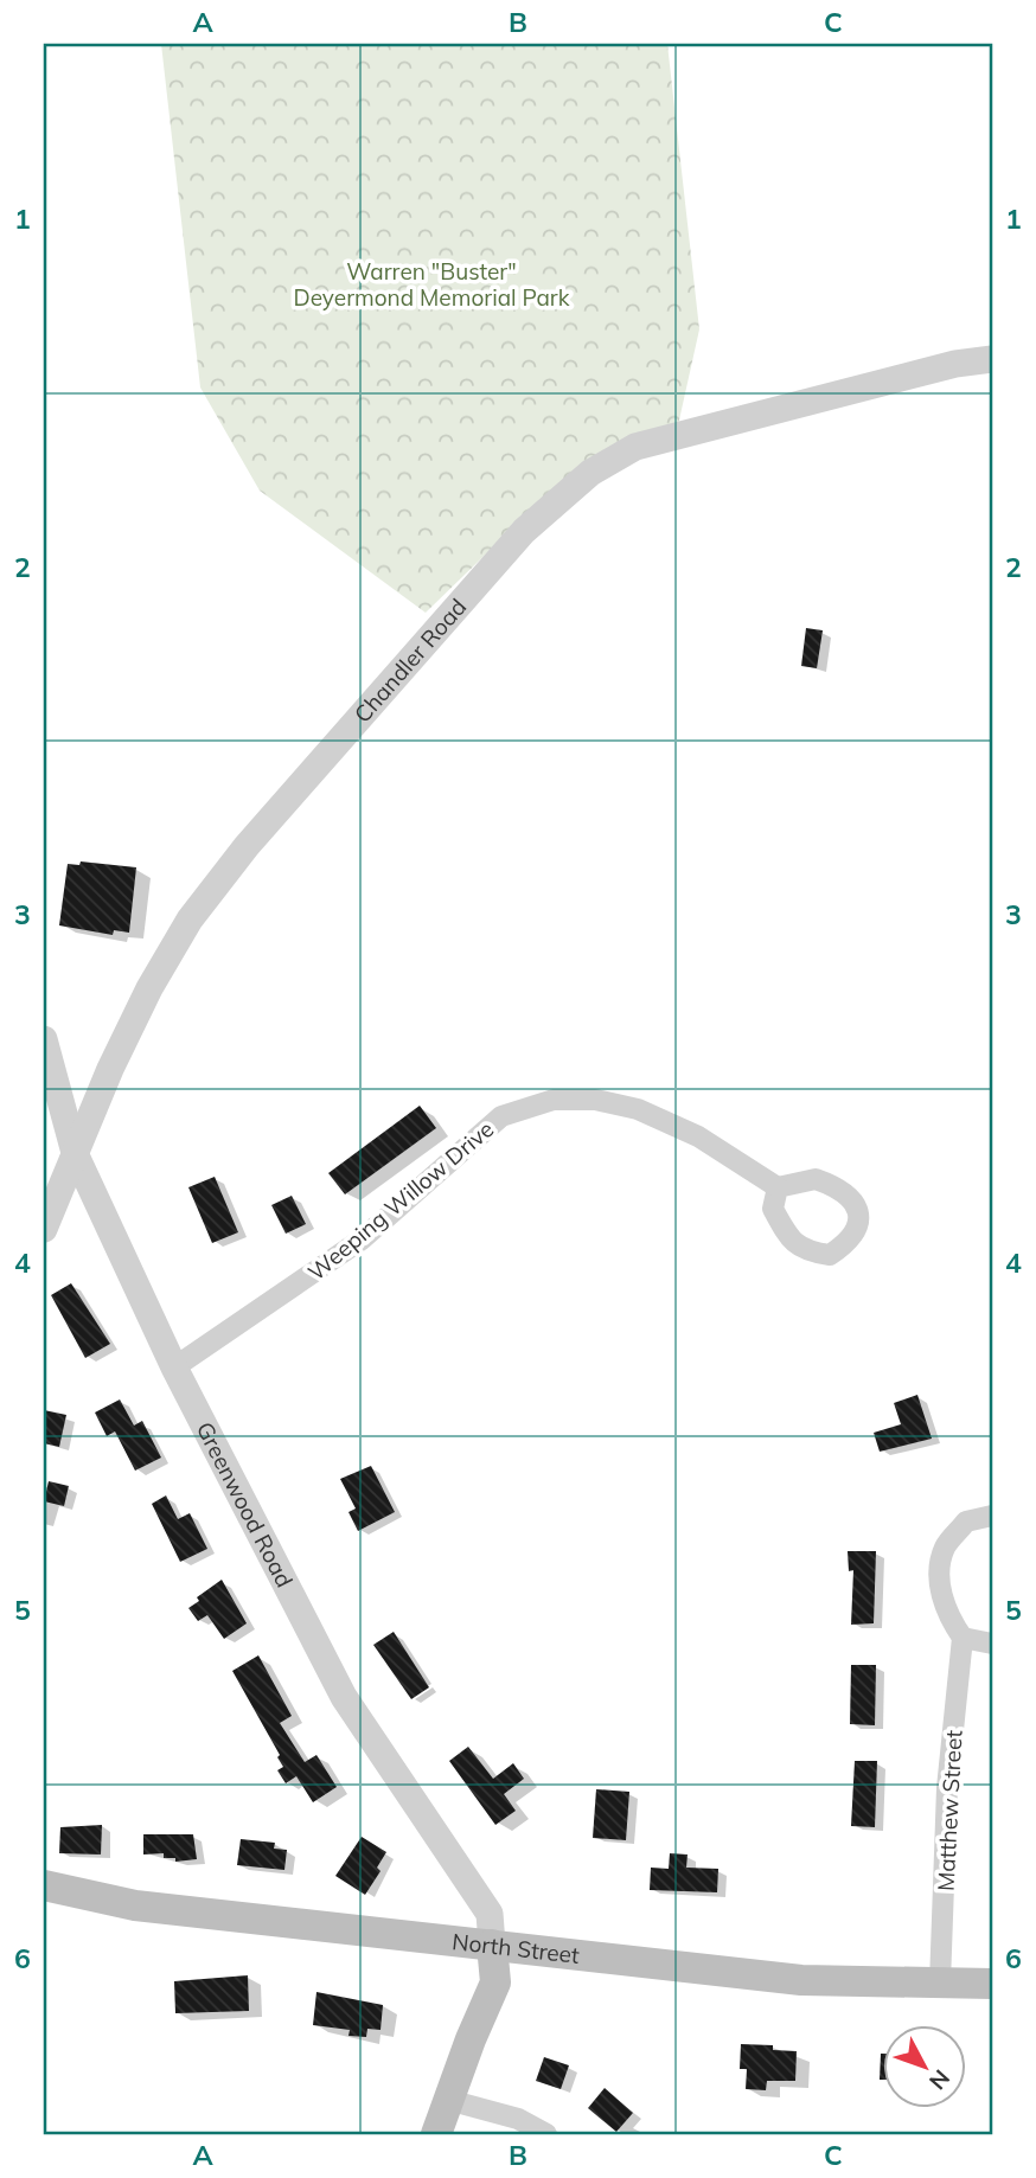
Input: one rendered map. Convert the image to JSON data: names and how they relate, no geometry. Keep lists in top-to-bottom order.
{
  "streets": {
    "main road": ["North Street"],
    "street": [
      "Chandler Road",
      "Weeping Willow Drive",
      "Greenwood Road",
      "Matthew Street"
    ]
  },
  "crossings": [
    ["Chandler Road", "Greenwood Road"],
    ["Weeping Willow Drive", "Greenwood Road"],
    ["Greenwood Road", "North Street"],
    ["Matthew Street", "North Street"]
  ],
  "parks": ["Warren \"Buster\" Deyermond Memorial Park"],
  "north": "bottom right",
  "grid": {
    "columns": ["A", "B", "C"],
    "rows": [
      "1",
      "2",
      "3",
      "4",
      "5",
      "6"
    ]
  }
}
